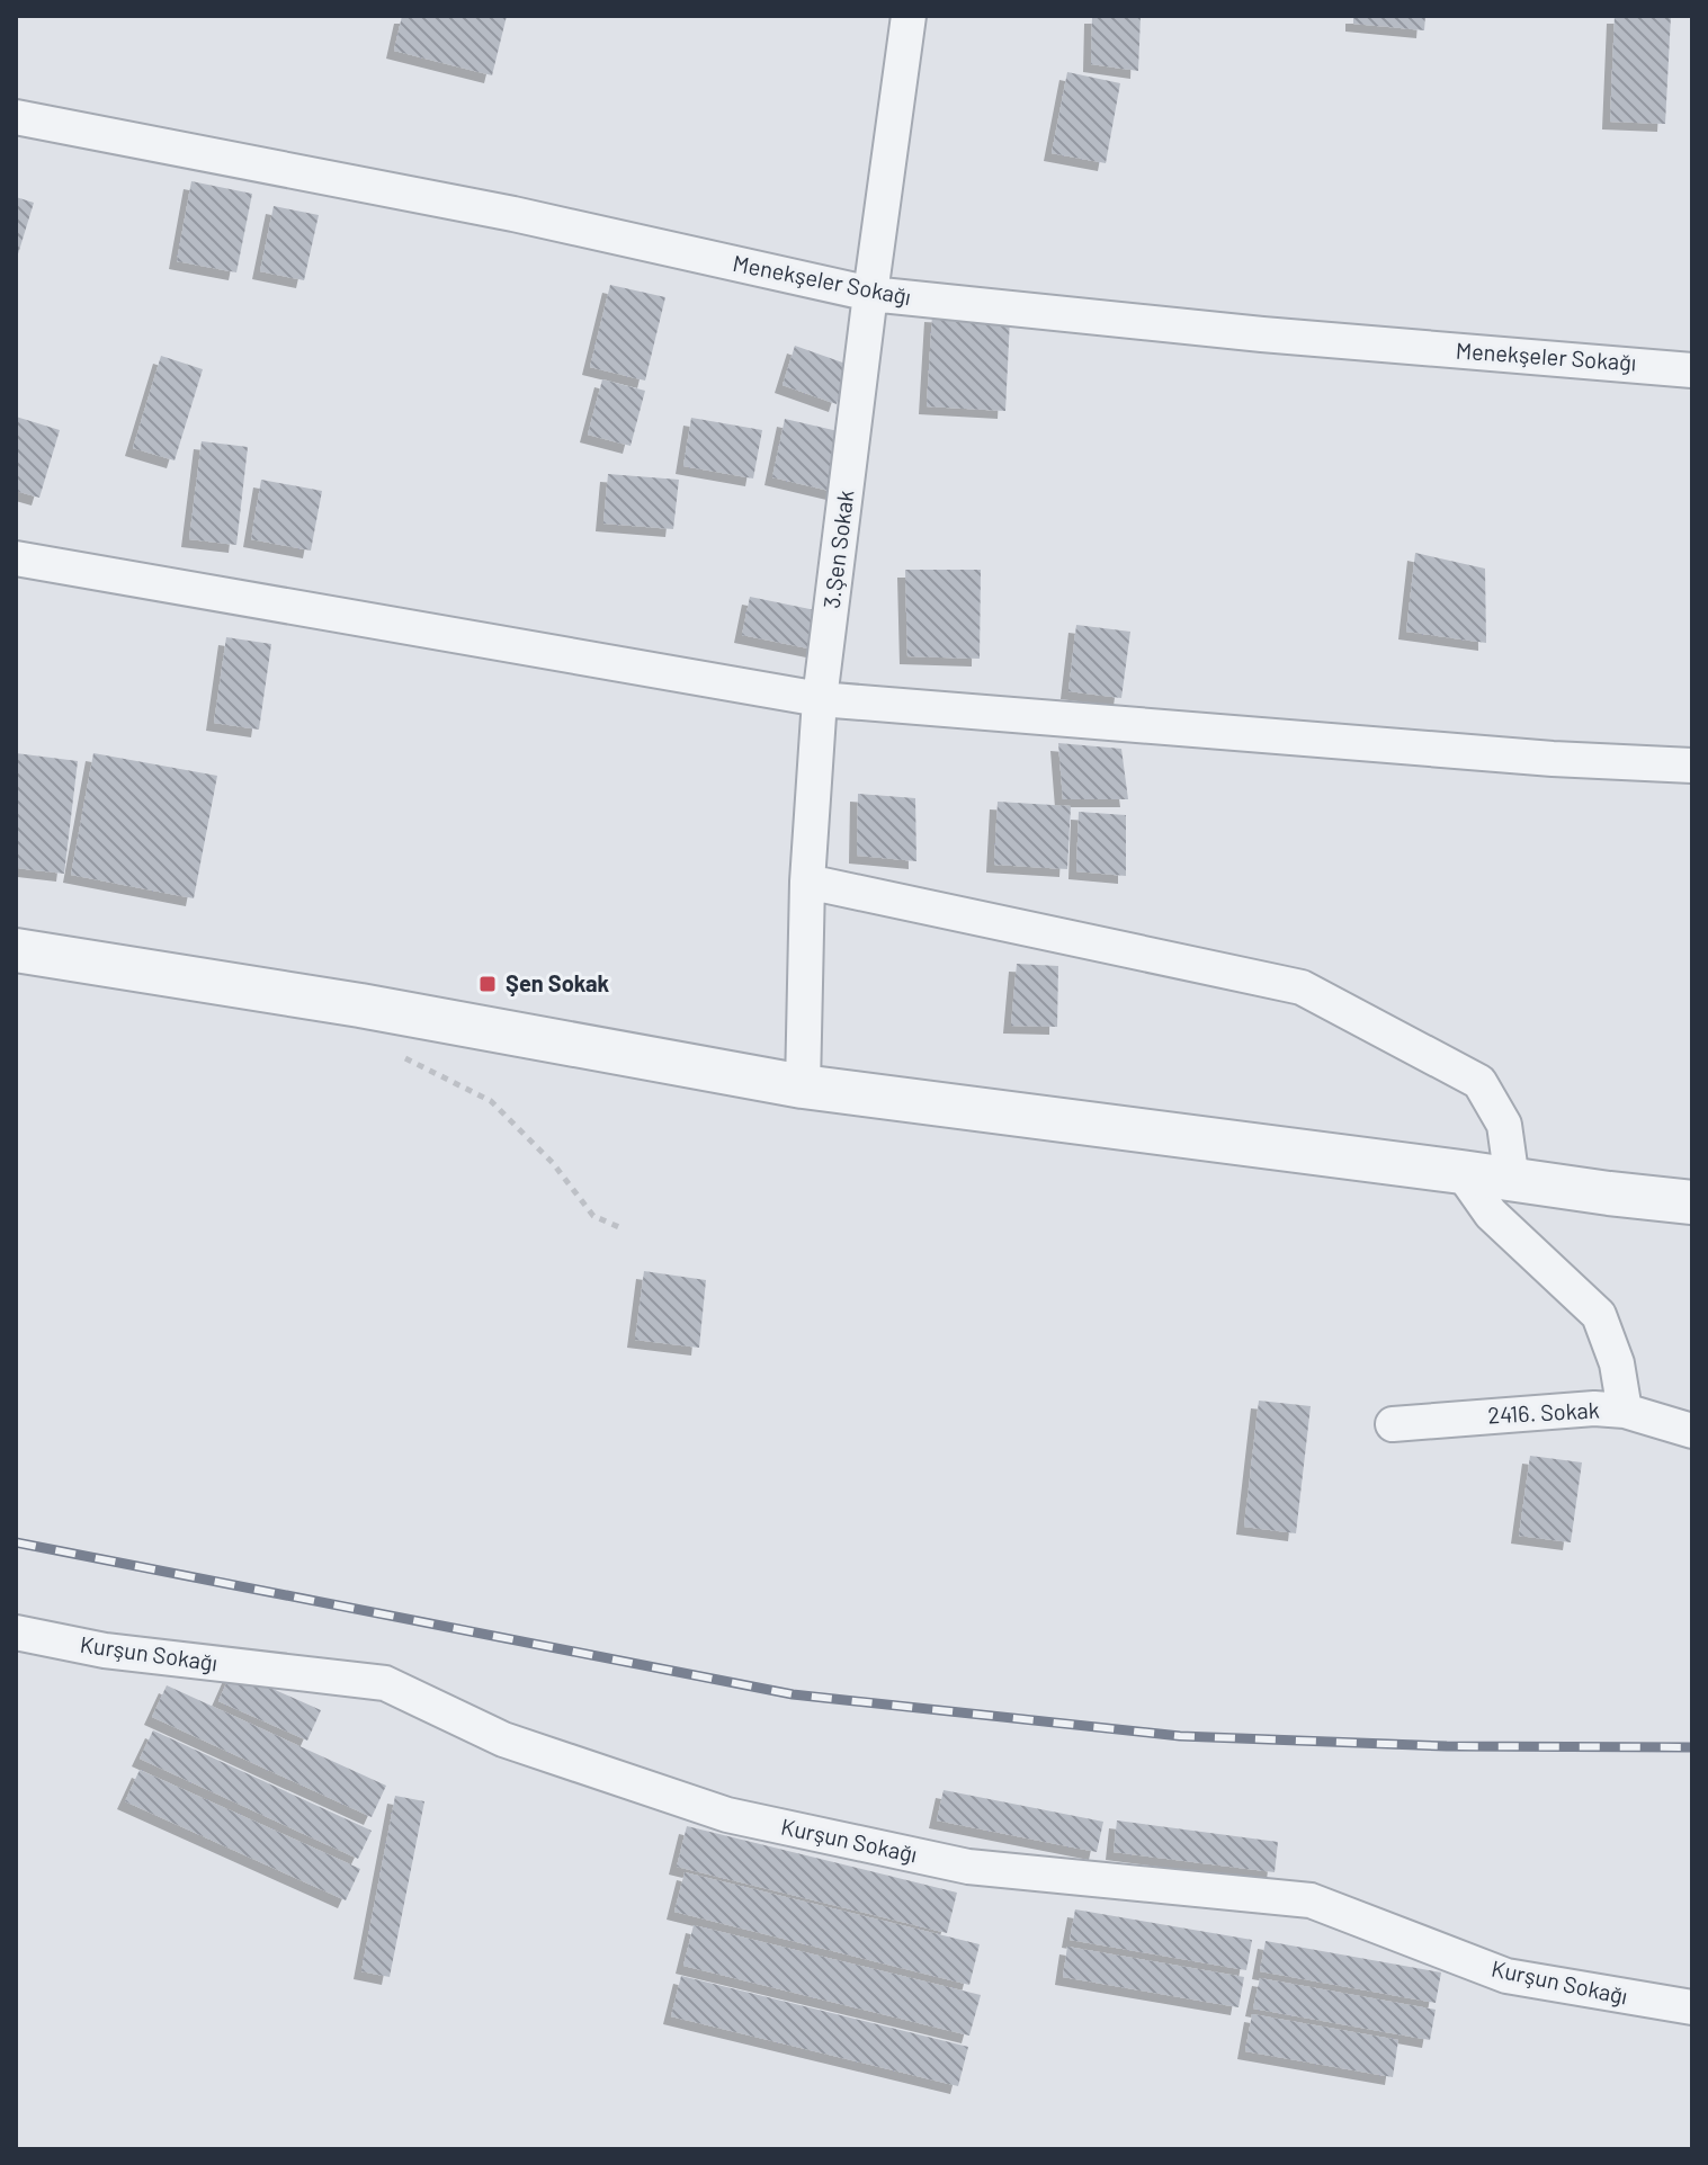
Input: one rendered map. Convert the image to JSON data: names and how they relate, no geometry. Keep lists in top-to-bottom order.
{
  "streets": {
    "street": [
      "Menekşeler Sokağı",
      "3.Şen Sokak",
      "2416. Sokak",
      "Kurşun Sokağı"
    ]
  },
  "crossings": [
    ["Menekşeler Sokağı", "3.Şen Sokak"]
  ],
  "places": {
    "transit": ["Şen Sokak"]
  }
}
